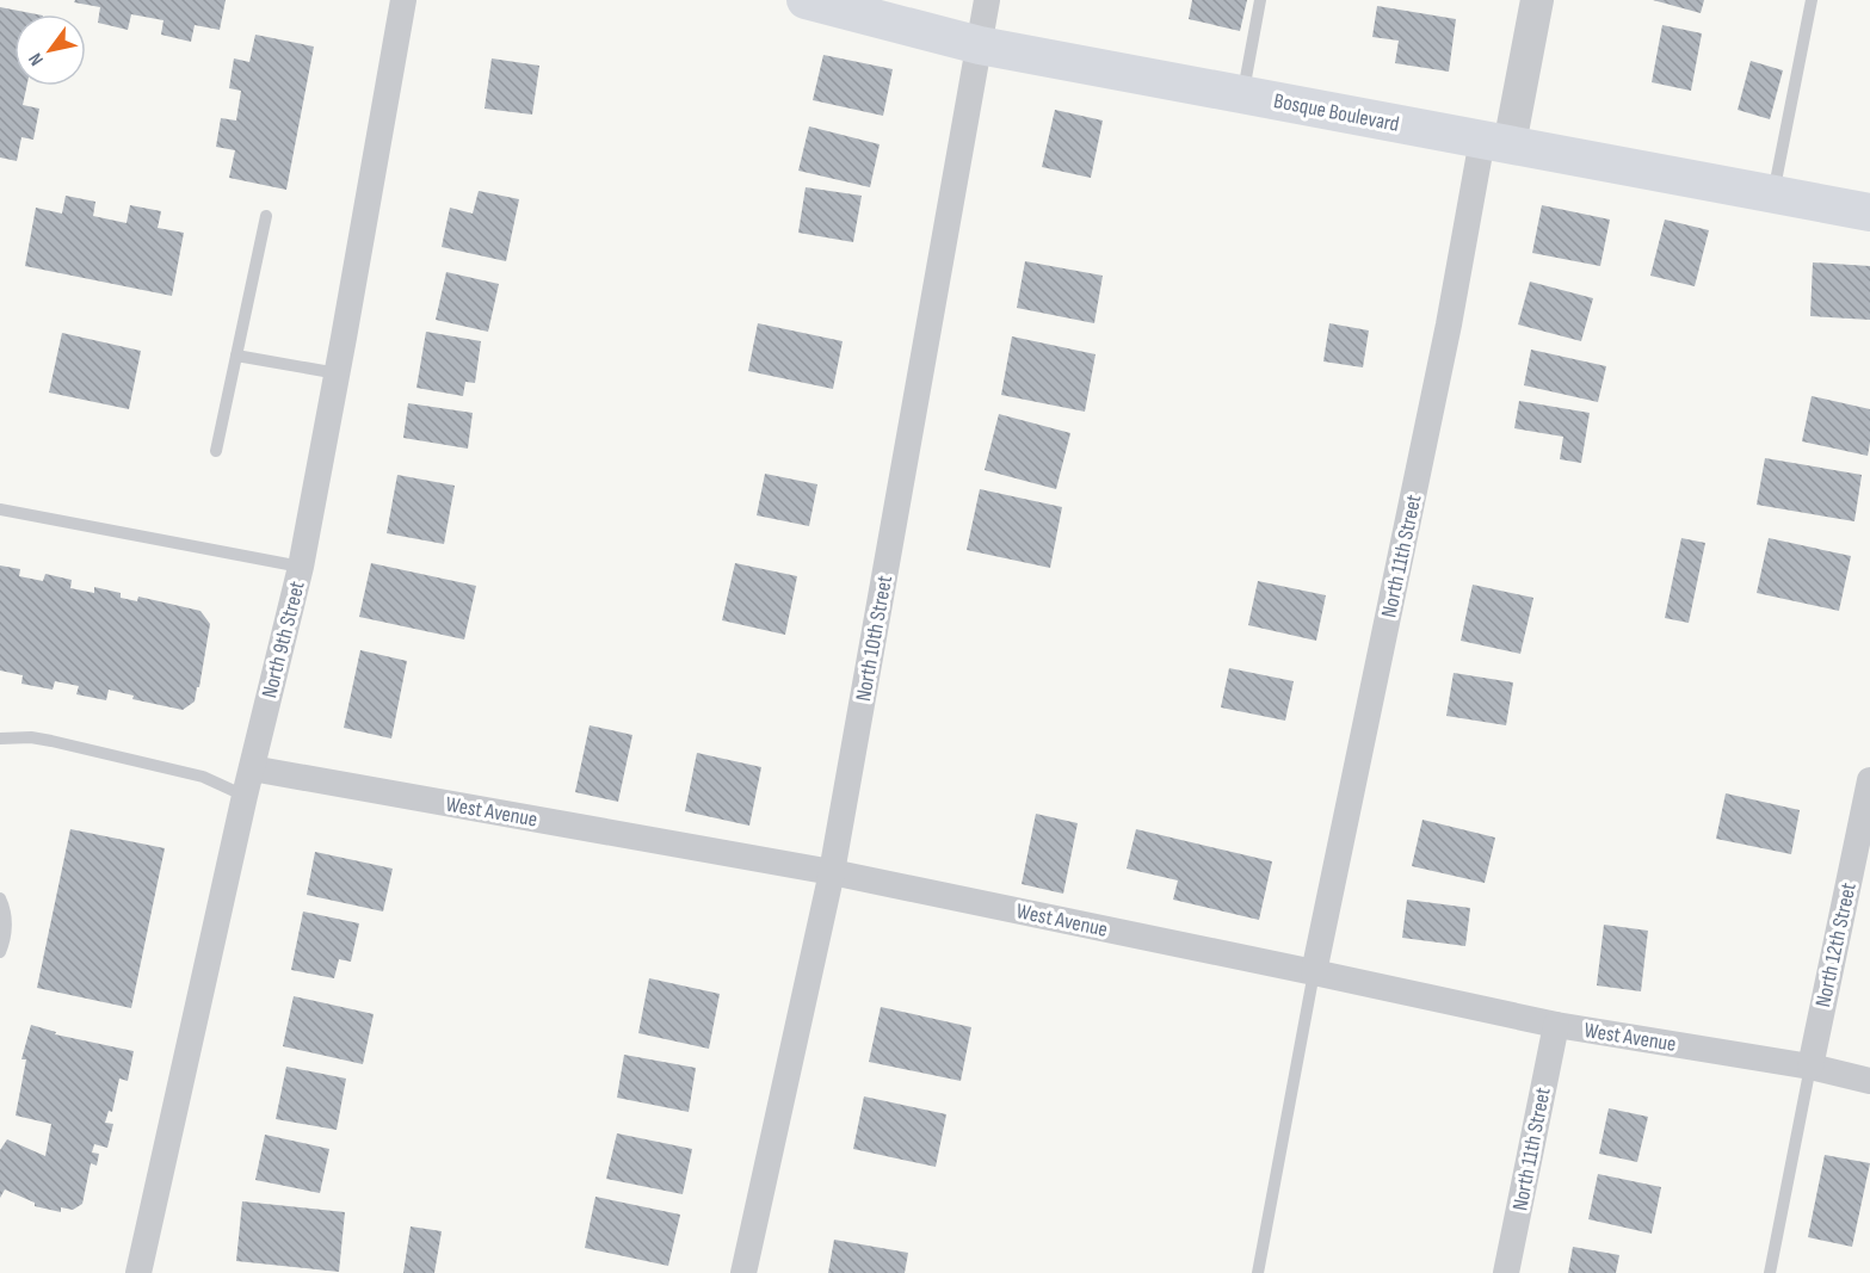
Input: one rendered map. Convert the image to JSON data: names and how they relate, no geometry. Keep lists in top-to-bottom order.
{
  "streets": {
    "main road": ["Bosque Boulevard"],
    "street": [
      "North 11th Street",
      "North 10th Street",
      "North 9th Street",
      "West Avenue",
      "North 12th Street"
    ]
  },
  "crossings": [
    ["Bosque Boulevard", "North 11th Street"],
    ["Bosque Boulevard", "North 10th Street"],
    ["North 11th Street", "West Avenue"],
    ["North 10th Street", "West Avenue"],
    ["North 9th Street", "West Avenue"],
    ["West Avenue", "North 12th Street"]
  ],
  "north": "bottom left"
}
